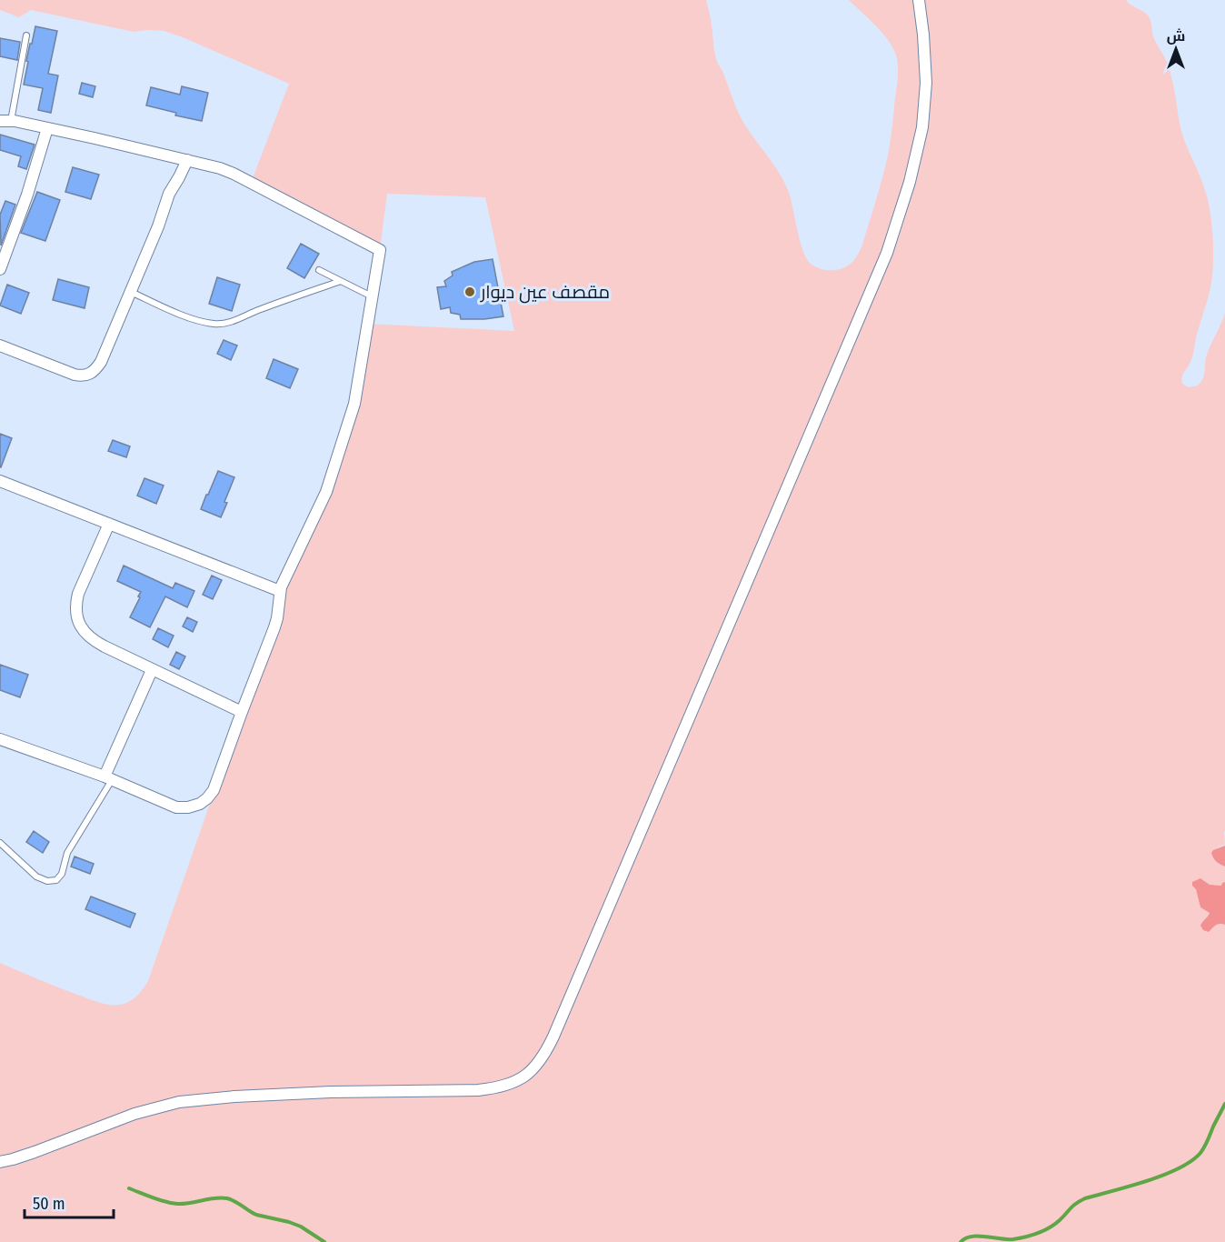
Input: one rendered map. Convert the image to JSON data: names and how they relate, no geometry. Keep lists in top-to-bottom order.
{
  "places": ["مقصف عين ديوار"],
  "scale_bar": "50 m",
  "north": "top"
}
